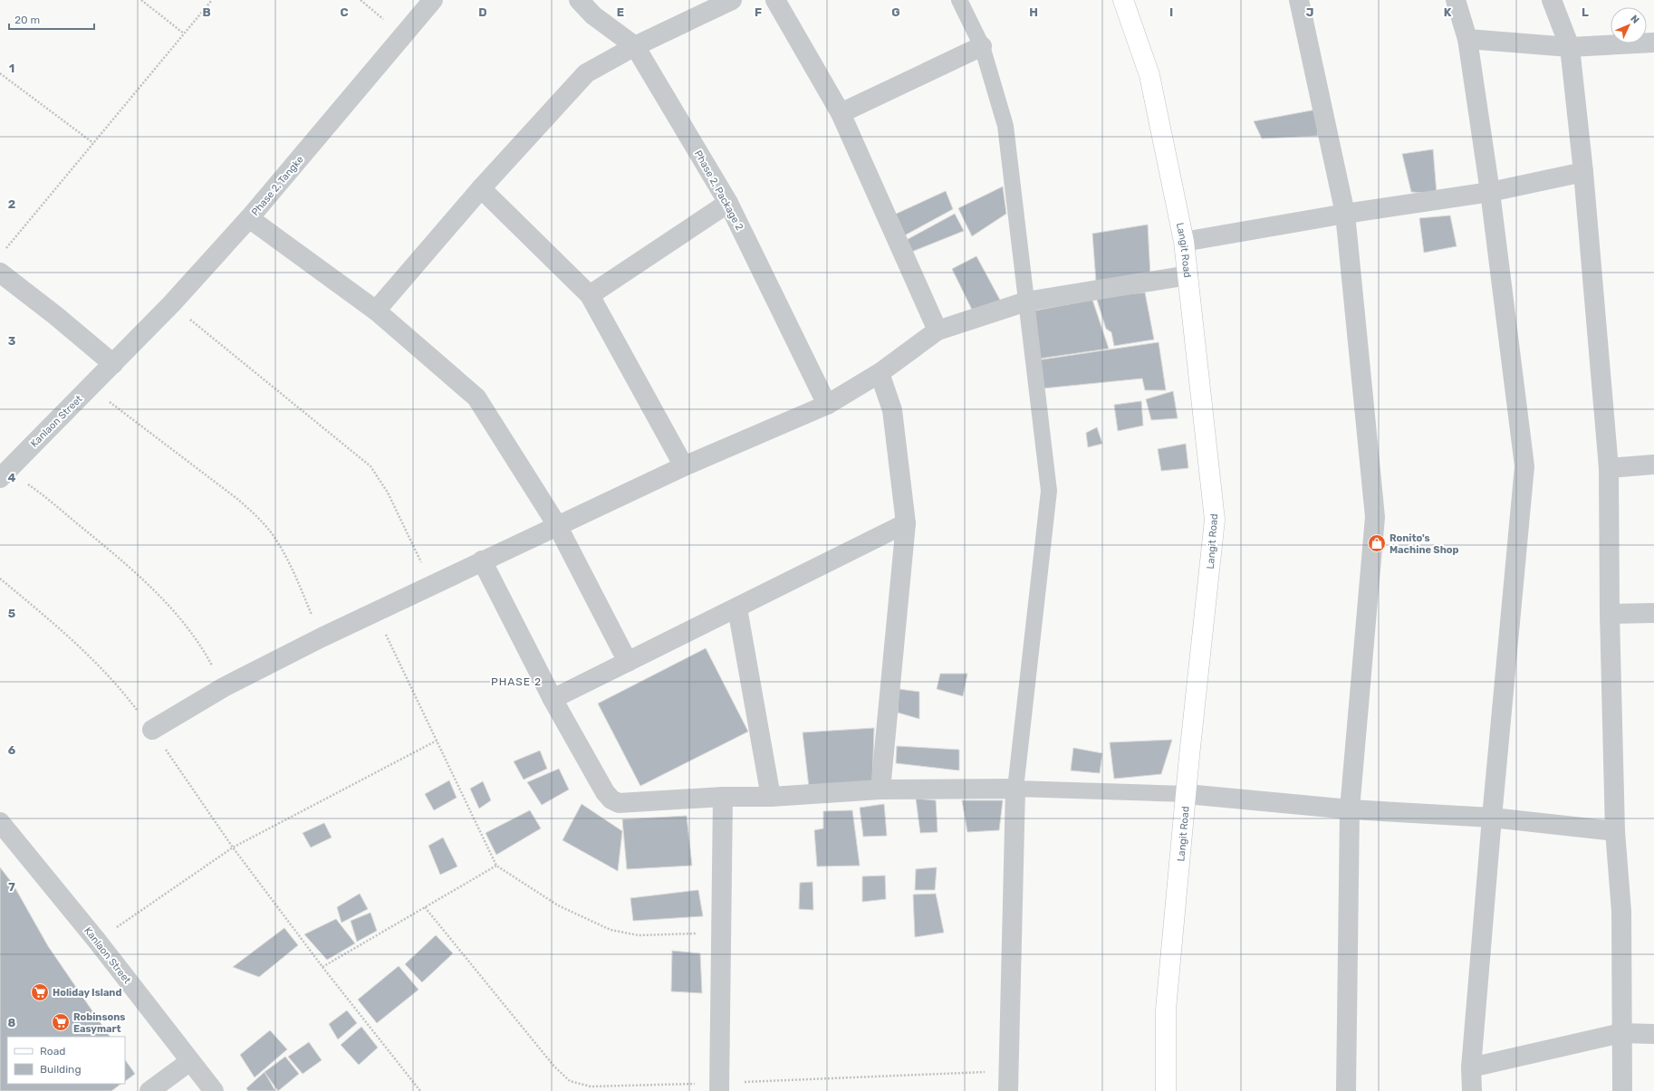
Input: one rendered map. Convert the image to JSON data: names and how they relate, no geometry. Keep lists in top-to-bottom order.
{
  "streets": {
    "main road": ["Langit Road"],
    "street": ["Phase 2, Tangke", "Phase 2, Package 2", "Kanlaon Street"]
  },
  "crossings": [
    ["Phase 2, Tangke", "Kanlaon Street"]
  ],
  "districts": ["PHASE 2"],
  "places": {
    "shop": ["Ronito's Machine Shop"],
    "supermarket": ["Holiday Island", "Robinsons Easymart"]
  },
  "legend": ["Road", "Building"],
  "scale_bar": "20 m",
  "north": "top right",
  "grid": {
    "columns": [
      "B",
      "C",
      "D",
      "E",
      "F",
      "G",
      "H",
      "I",
      "J",
      "K",
      "L"
    ],
    "rows": [
      "1",
      "2",
      "3",
      "4",
      "5",
      "6",
      "7",
      "8"
    ]
  }
}
